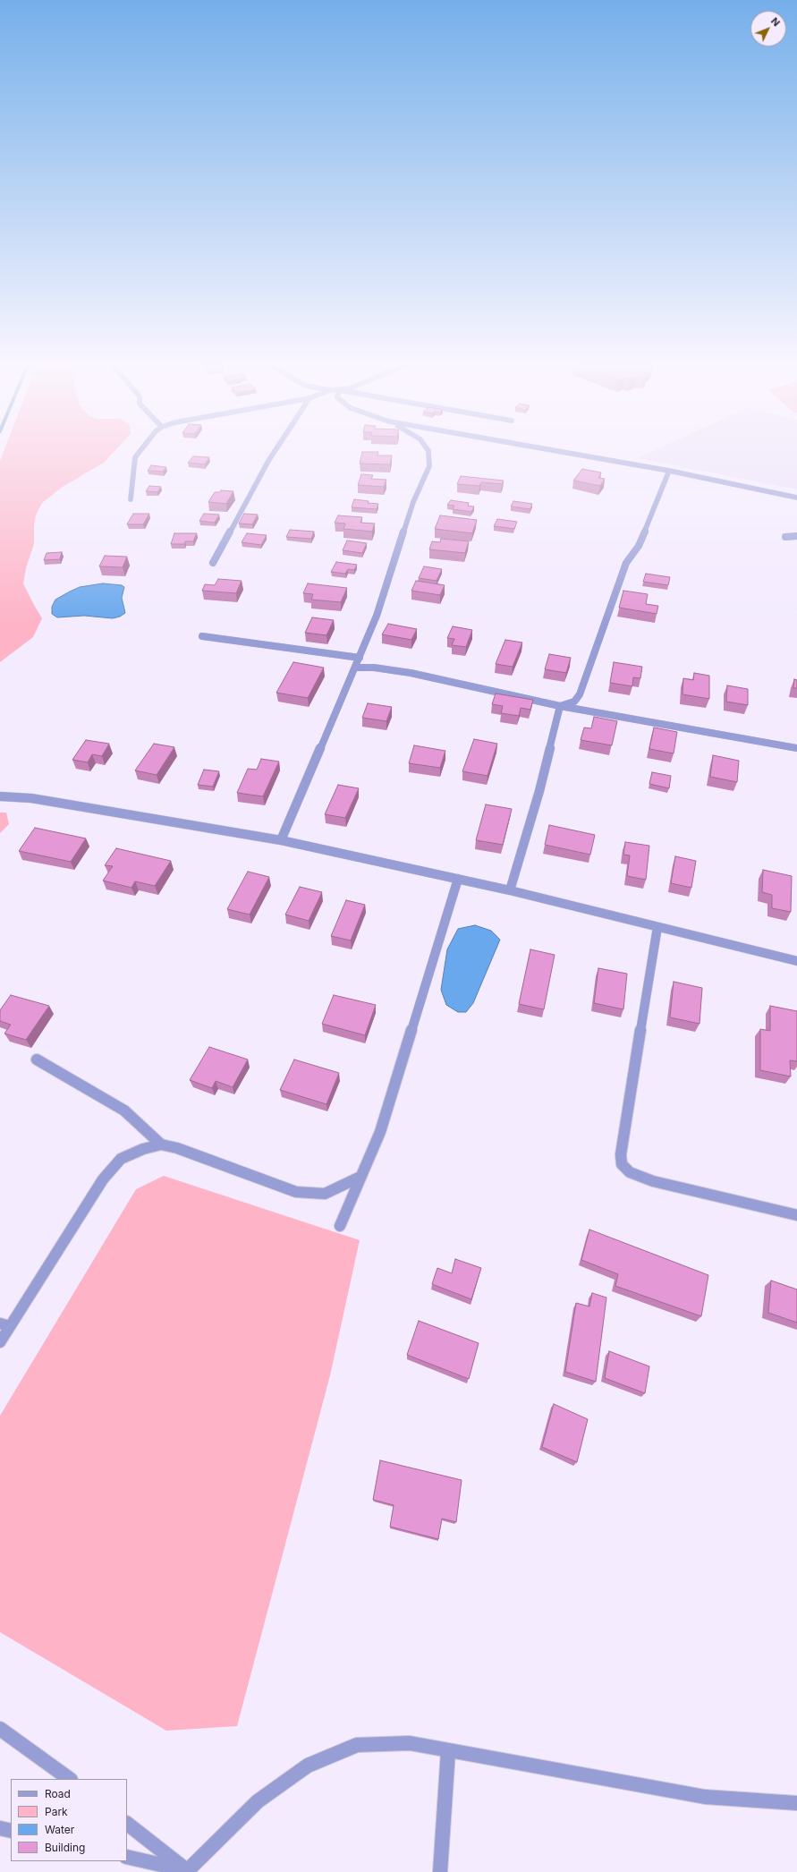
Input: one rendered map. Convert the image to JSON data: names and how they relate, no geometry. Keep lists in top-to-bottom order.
{
  "legend": [
    "Road",
    "Park",
    "Water",
    "Building"
  ],
  "north": "top right"
}
